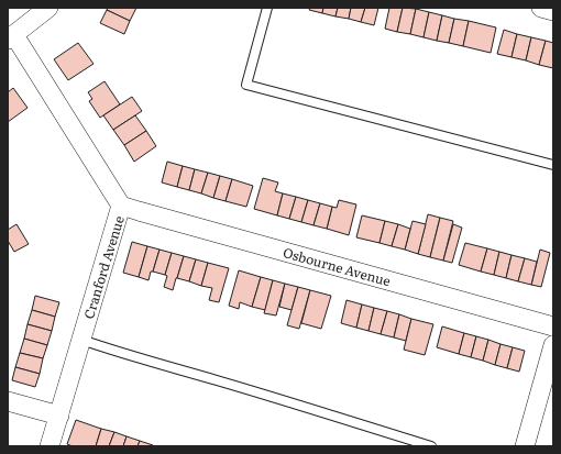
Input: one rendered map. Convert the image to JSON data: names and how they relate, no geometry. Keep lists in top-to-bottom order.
{
  "streets": {
    "street": ["Osbourne Avenue", "Cranford Avenue"]
  },
  "crossings": [
    ["Osbourne Avenue", "Cranford Avenue"]
  ]
}
